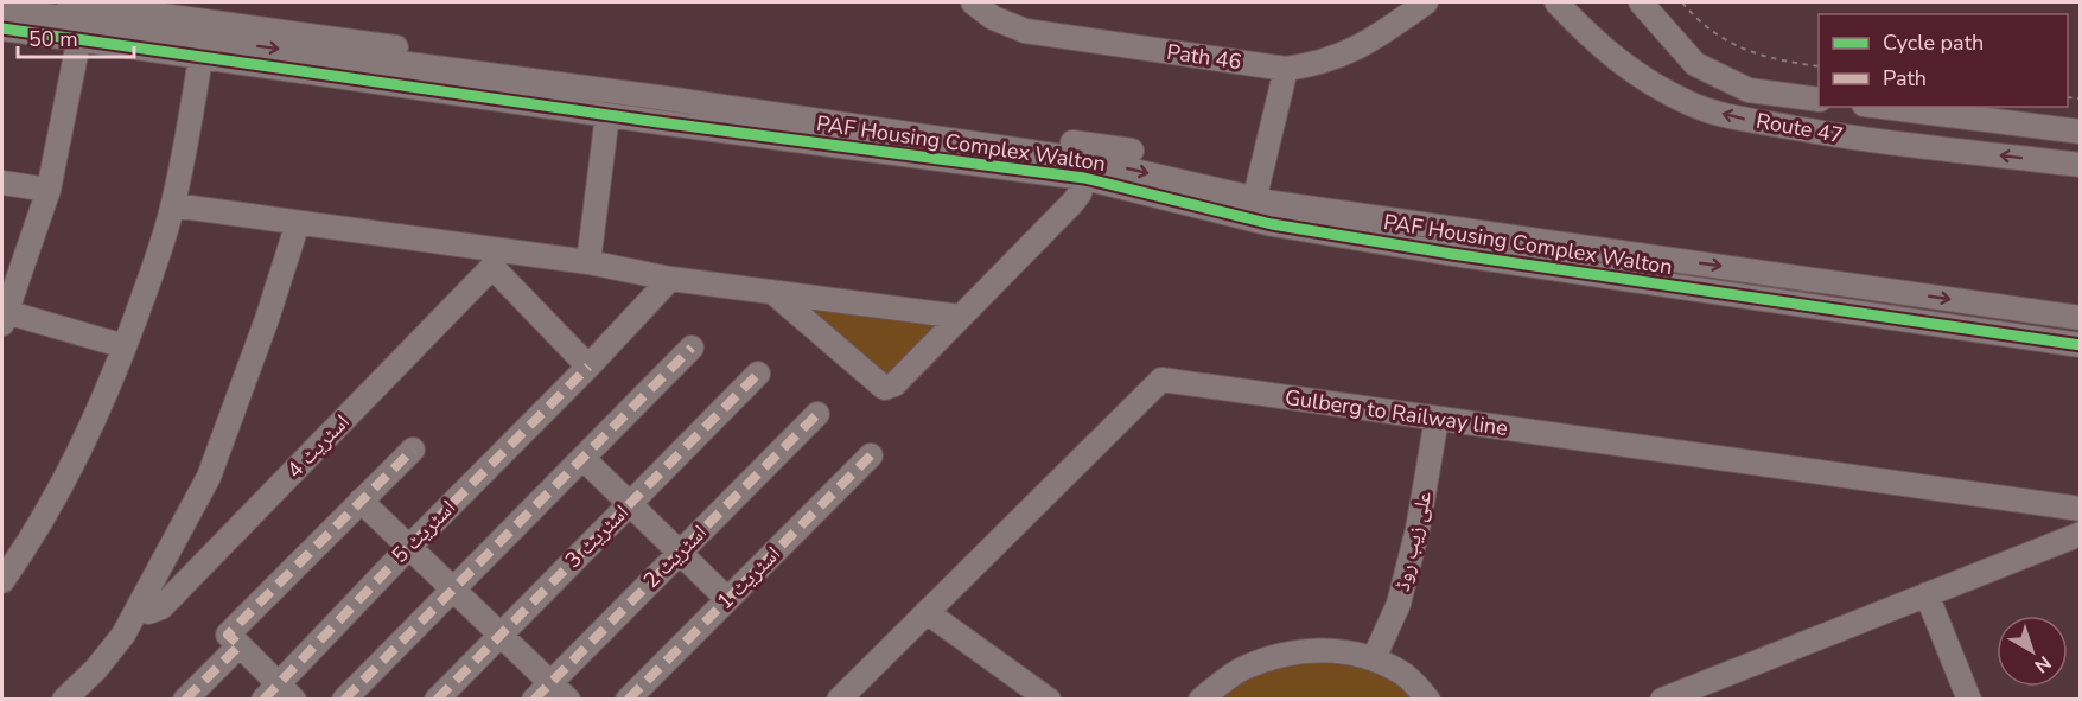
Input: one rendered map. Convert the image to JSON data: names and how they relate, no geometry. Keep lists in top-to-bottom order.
{
  "streets": {
    "street": [
      "Path 46",
      "Route 47",
      "PAF Housing Complex Walton",
      "Gulberg to Railway line",
      "اسٹریٹ 4",
      "اسٹریٹ 5",
      "اسٹریٹ 3",
      "علی زیب روڈ",
      "اسٹریٹ 2",
      "اسٹریٹ 1"
    ]
  },
  "crossings": [
    ["Gulberg to Railway line", "علی زیب روڈ"]
  ],
  "legend": ["Cycle path", "Path"],
  "scale_bar": "50 m",
  "north": "bottom right"
}
